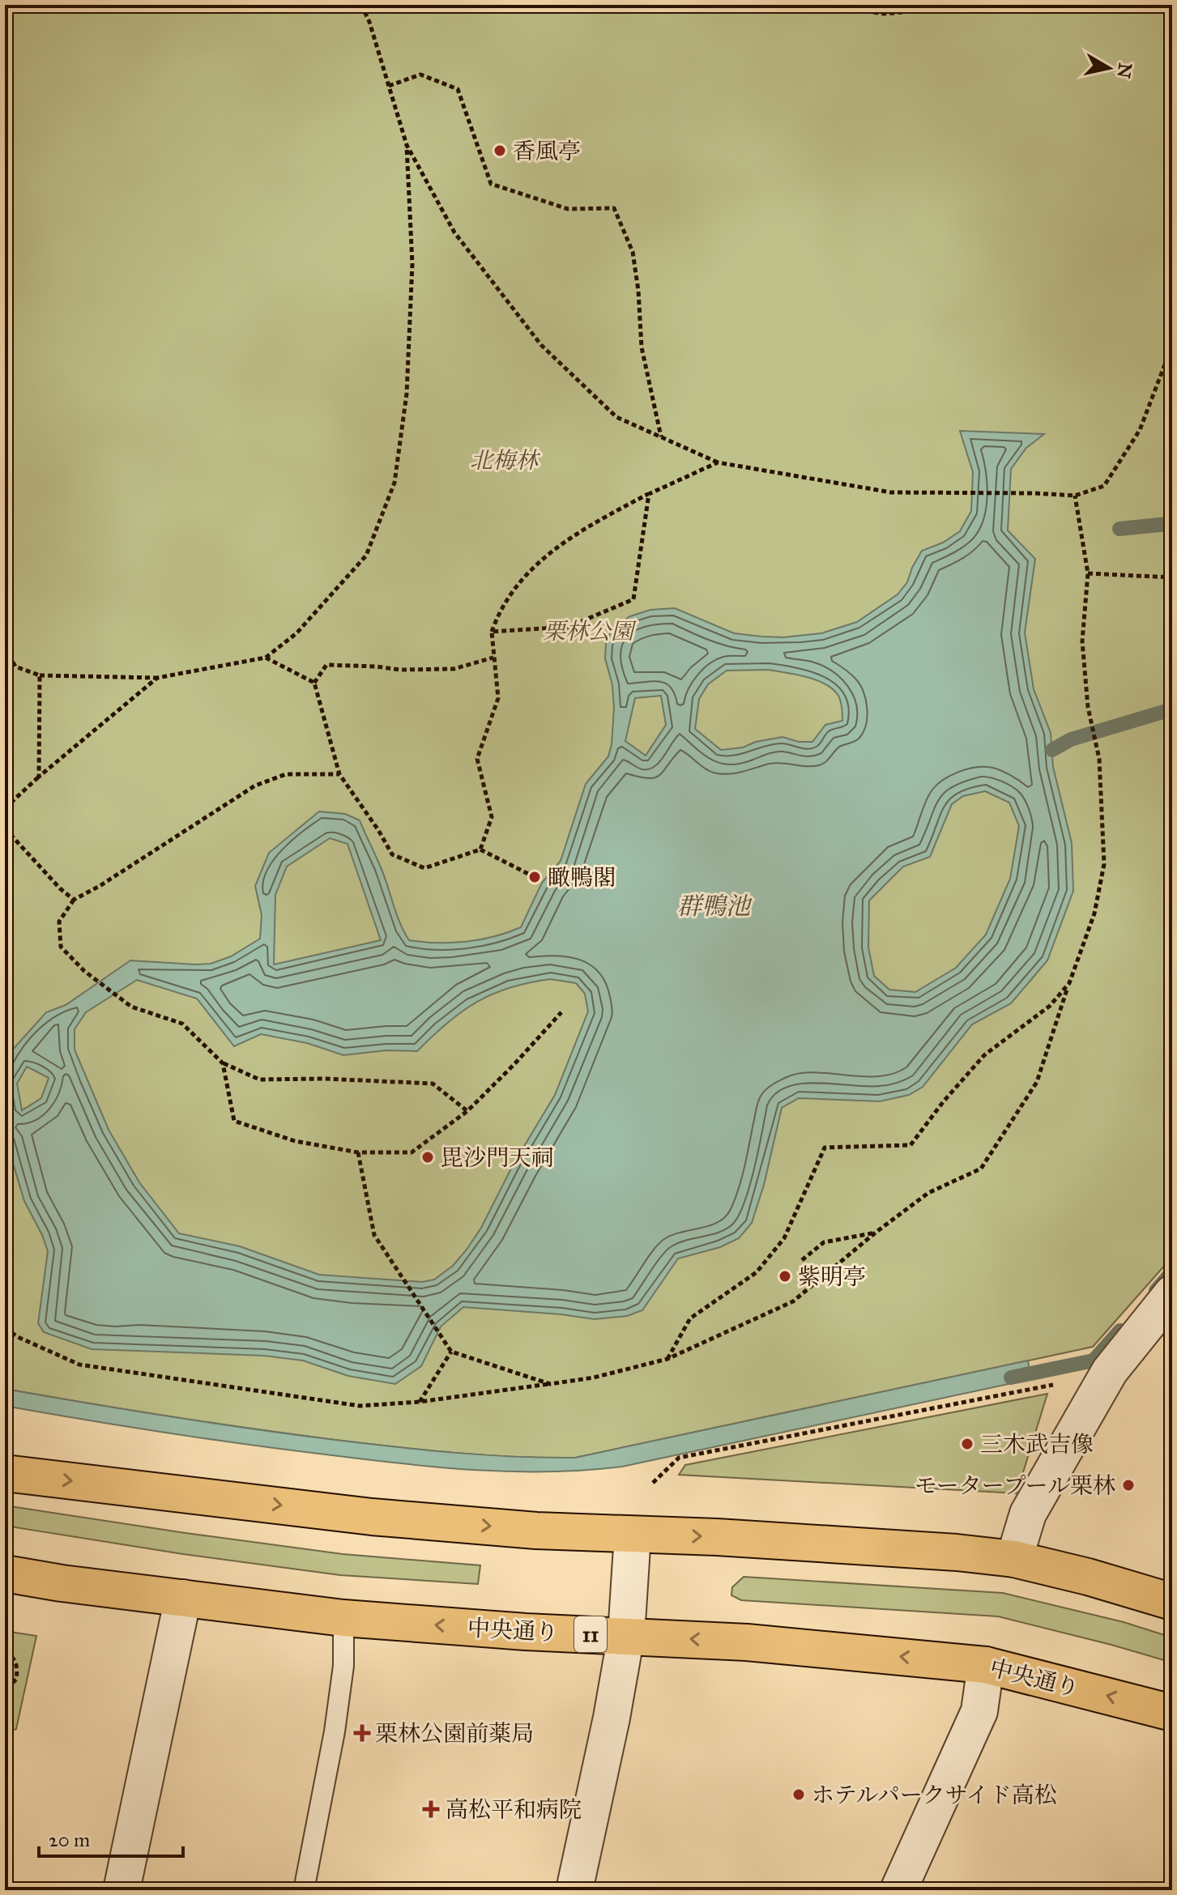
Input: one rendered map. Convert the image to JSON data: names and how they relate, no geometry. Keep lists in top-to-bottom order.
{
  "streets": {
    "highway": ["中央通り", "11"]
  },
  "water": ["群鴨池"],
  "parks": ["北梅林", "栗林公園"],
  "places": {
    "other": [
      "香風亭",
      "瞰鴨閣",
      "毘沙門天祠",
      "紫明亭",
      "三木武吉像",
      "モータープール栗林",
      "ホテルパークサイド高松"
    ],
    "health": ["栗林公園前薬局", "高松平和病院"]
  },
  "scale_bar": "20 m",
  "north": "right"
}
